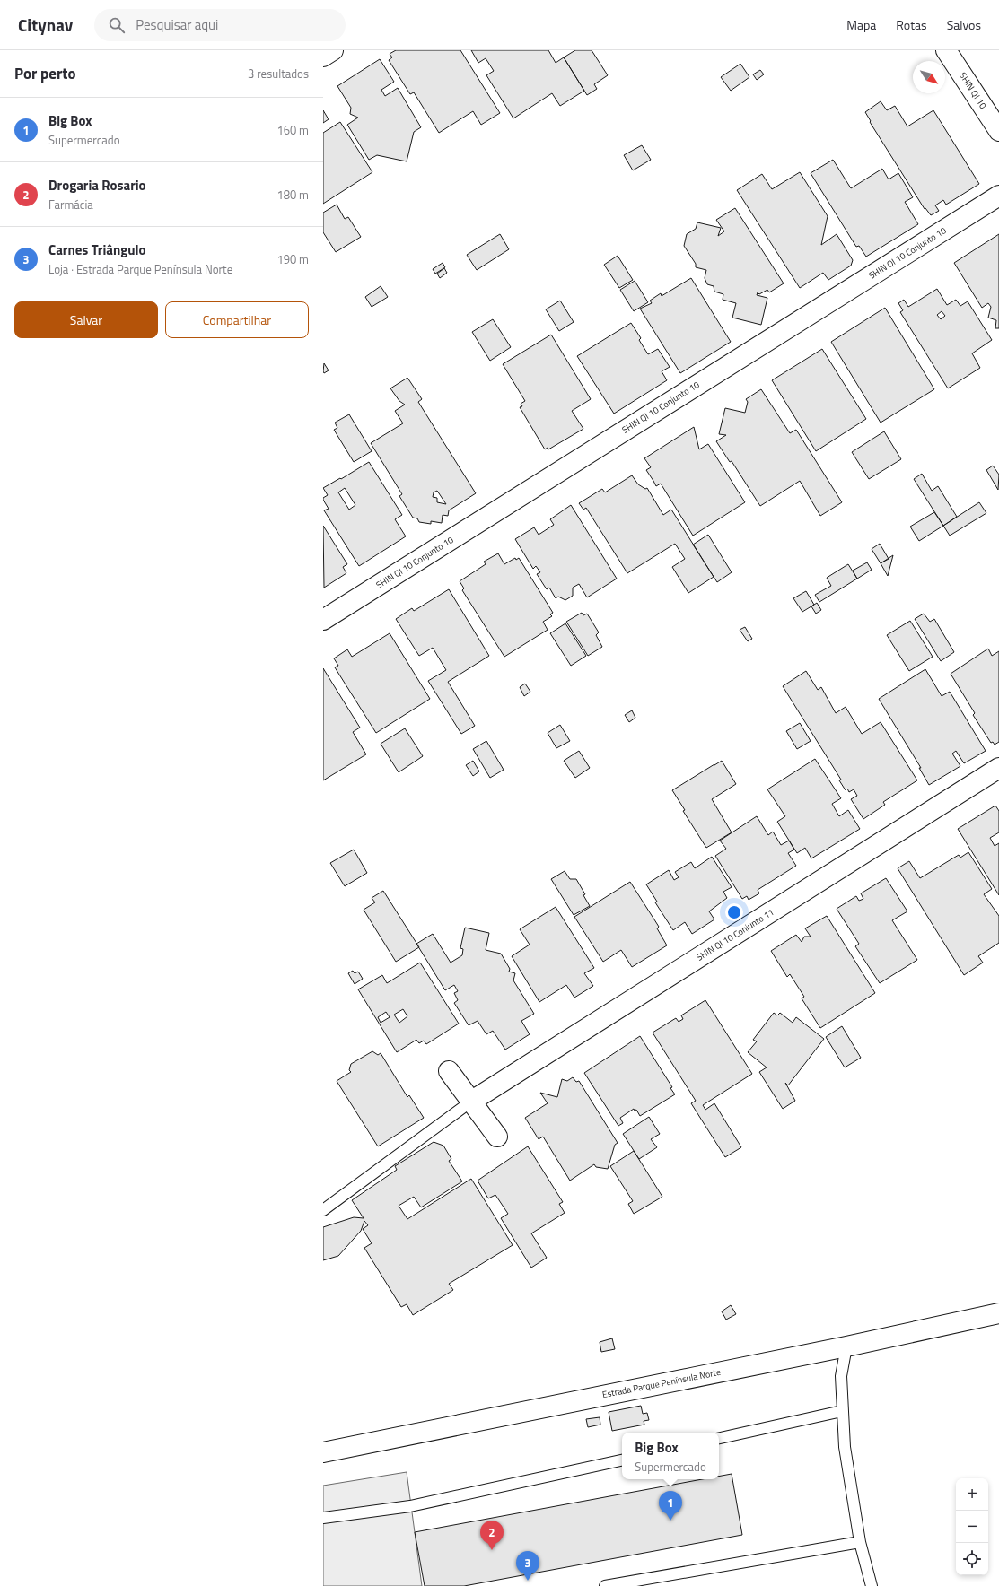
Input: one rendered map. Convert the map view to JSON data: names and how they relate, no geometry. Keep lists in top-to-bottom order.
{
  "streets": {
    "street": [
      "SHIN QI 10",
      "SHIN QI 10 Conjunto 10",
      "SHIN QI 10 Conjunto 11",
      "Estrada Parque Península Norte"
    ]
  },
  "north": "bottom right",
  "page": {
    "header": "Citynav",
    "search": "Pesquisar aqui",
    "nav": ["Mapa", "Rotas", "Salvos"],
    "heading": ["Por perto", "3 resultados"],
    "list": [
      {
        "mark": "1",
        "name": "Big Box",
        "note": "Supermercado",
        "value": "160 m"
      },
      {
        "mark": "2",
        "name": "Drogaria Rosario",
        "note": "Farmácia",
        "value": "180 m"
      },
      {
        "mark": "3",
        "name": "Carnes Triângulo",
        "note": "Loja · Estrada Parque Península Norte",
        "value": "190 m"
      }
    ],
    "buttons": ["Salvar", "Compartilhar"],
    "popup": ["Big Box", "Supermercado"],
    "map_buttons": ["+", "−"],
    "pins": ["1", "2", "3"]
  }
}
